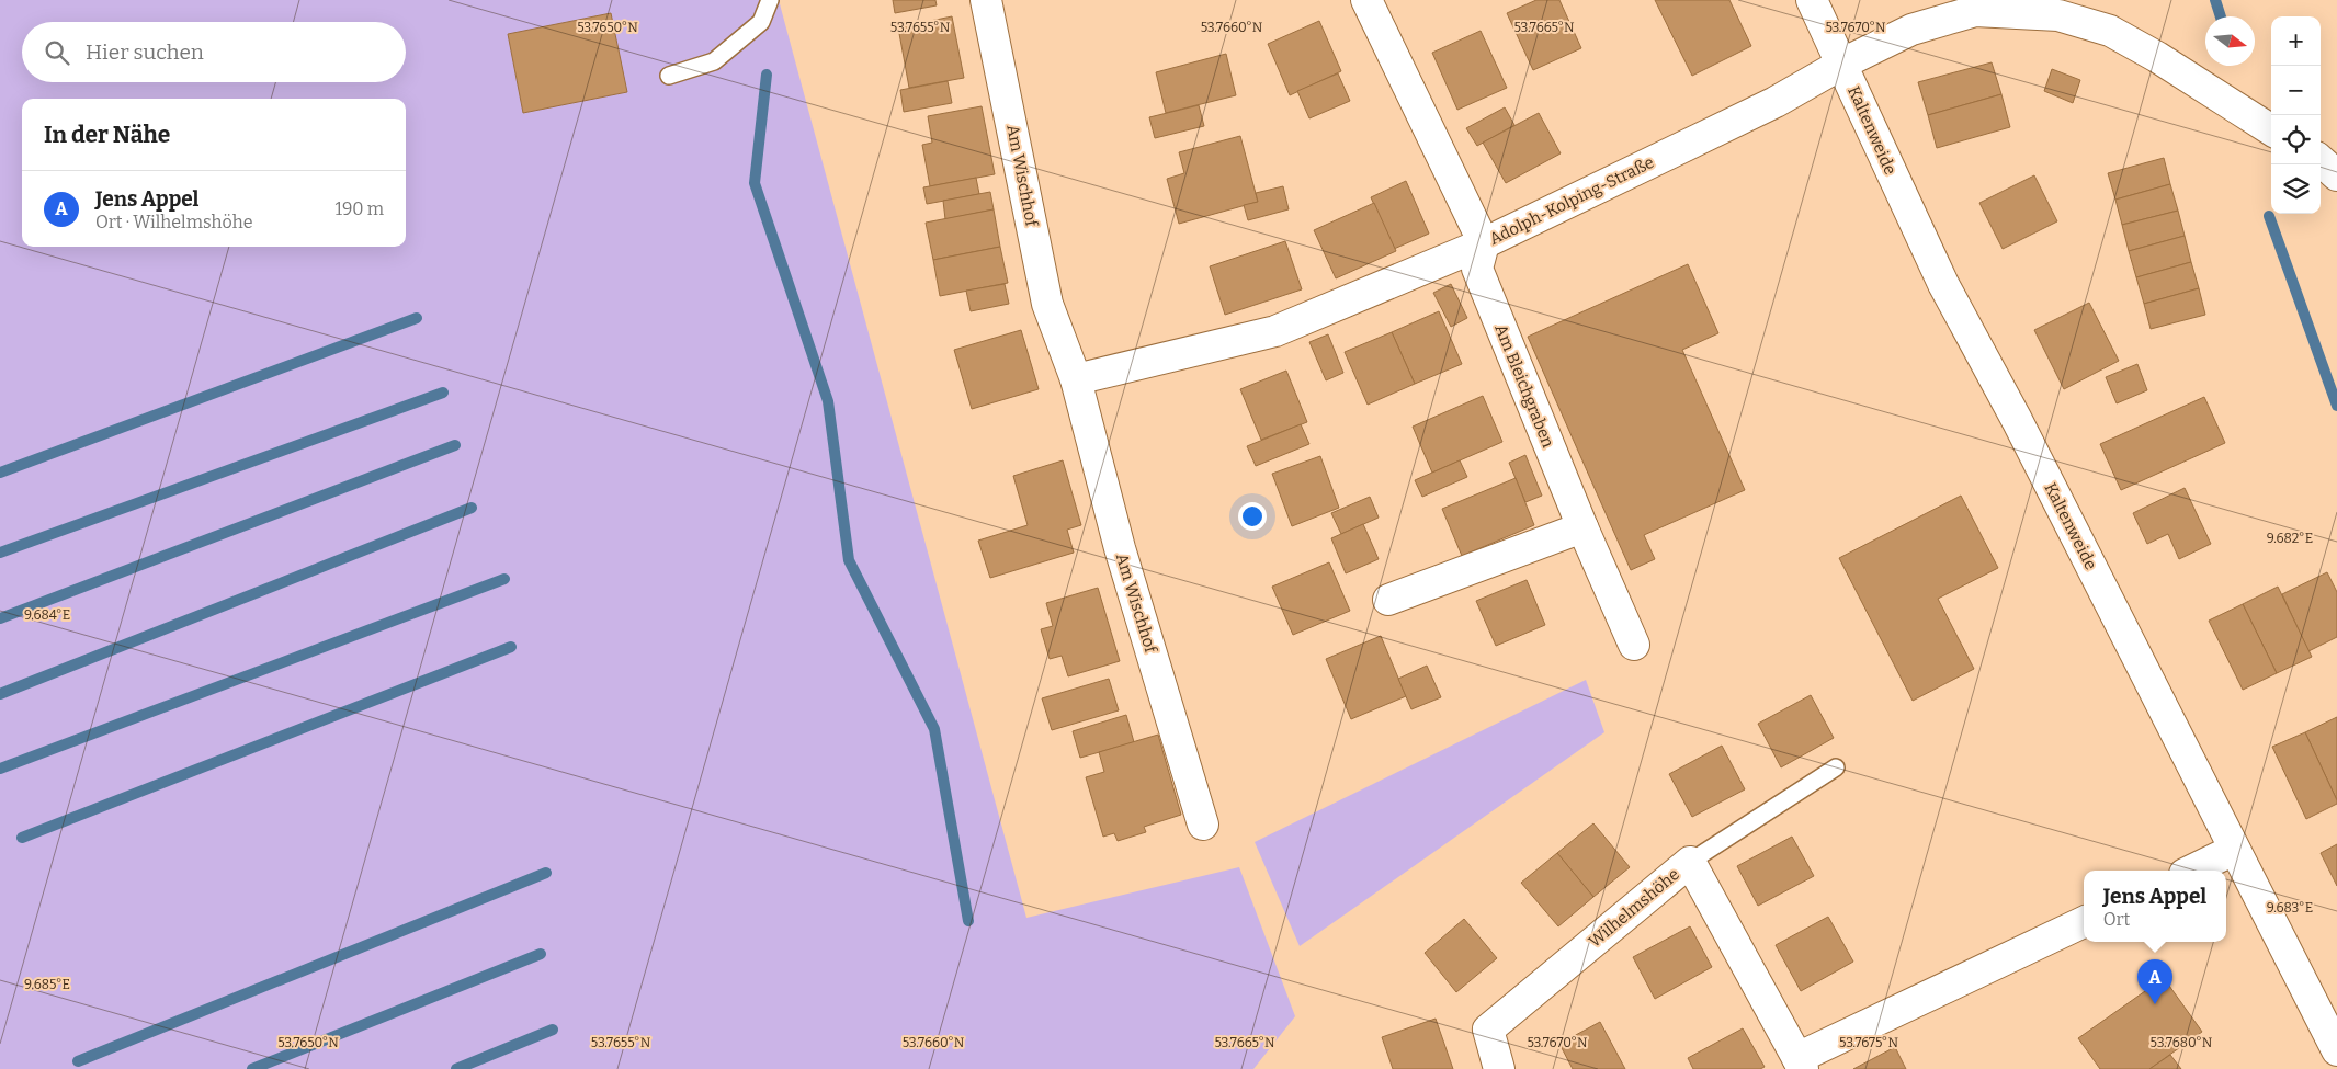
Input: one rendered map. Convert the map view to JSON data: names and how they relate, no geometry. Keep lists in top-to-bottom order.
{
  "streets": {
    "street": [
      "Kaltenweide",
      "Am Wischhof",
      "Adolph-Kolping-Straße",
      "Am Bleichgraben",
      "Wilhelmshöhe"
    ]
  },
  "crossings": [
    ["Kaltenweide", "Adolph-Kolping-Straße"],
    ["Adolph-Kolping-Straße", "Am Bleichgraben"]
  ],
  "north": "right",
  "page": {
    "map_buttons": ["+", "−"],
    "search": "Hier suchen",
    "heading": "In der Nähe",
    "list": [
      {
        "mark": "A",
        "name": "Jens Appel",
        "note": "Ort · Wilhelmshöhe",
        "value": "190 m"
      }
    ],
    "popup": ["Jens Appel", "Ort"],
    "pins": "A"
  },
  "coordinates": [
    "53.7650°N",
    "53.7655°N",
    "53.7660°N",
    "53.7665°N",
    "53.7670°N",
    "9.682°E",
    "9.684°E",
    "9.683°E",
    "9.685°E",
    "53.7675°N",
    "53.7680°N"
  ]
}
